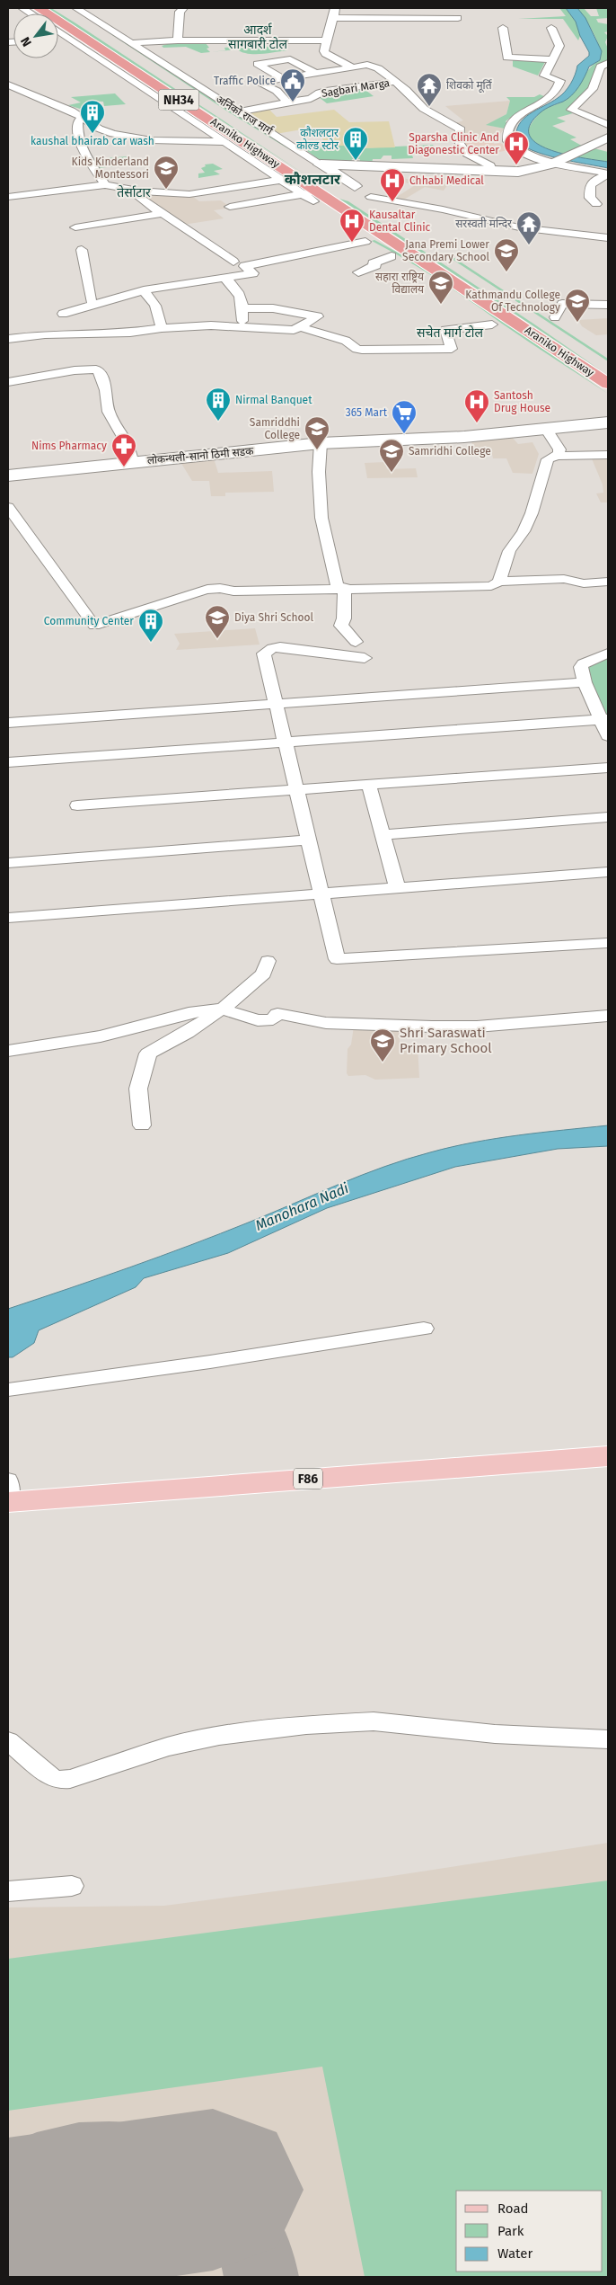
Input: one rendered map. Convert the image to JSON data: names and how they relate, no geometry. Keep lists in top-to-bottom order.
{
  "streets": {
    "highway": ["NH34", "Araniko Highway"],
    "main road": ["लोकन्थली-सानो ठिमी सडक", "F86"],
    "street": ["Sagbari Marga", "अर्निको राज मार्ग"]
  },
  "crossings": [
    ["Sagbari Marga", "अर्निको राज मार्ग"]
  ],
  "districts": [
    "आदर्श सागबारी टोल",
    "कौशलटार",
    "तेर्साटार",
    "सचेत मार्ग टोल"
  ],
  "water": ["Manohara Nadi"],
  "places": {
    "public building": ["Traffic Police"],
    "temple": ["शिवको मूर्ति", "सरस्वती मन्दिर"],
    "building": [
      "kaushal bhairab car wash",
      "कौशलटार कोल्ड स्टोर",
      "Nirmal Banquet",
      "Community Center"
    ],
    "hospital": [
      "Sparsha Clinic And Diagonestic Center",
      "Chhabi Medical",
      "Kausaltar Dental Clinic",
      "Santosh Drug House"
    ],
    "school or university": [
      "Kids Kinderland Montessori",
      "Jana Premi Lower Secondary School",
      "सहारा राष्ट्रिय विद्यालय",
      "Kathmandu College Of Technology",
      "Samriddhi College",
      "Samridhi College",
      "Diya Shri School",
      "Shri Saraswati Primary School"
    ],
    "supermarket": ["365 Mart"],
    "pharmacy": ["Nims Pharmacy"]
  },
  "legend": ["Road", "Park", "Water"],
  "north": "bottom left"
}
